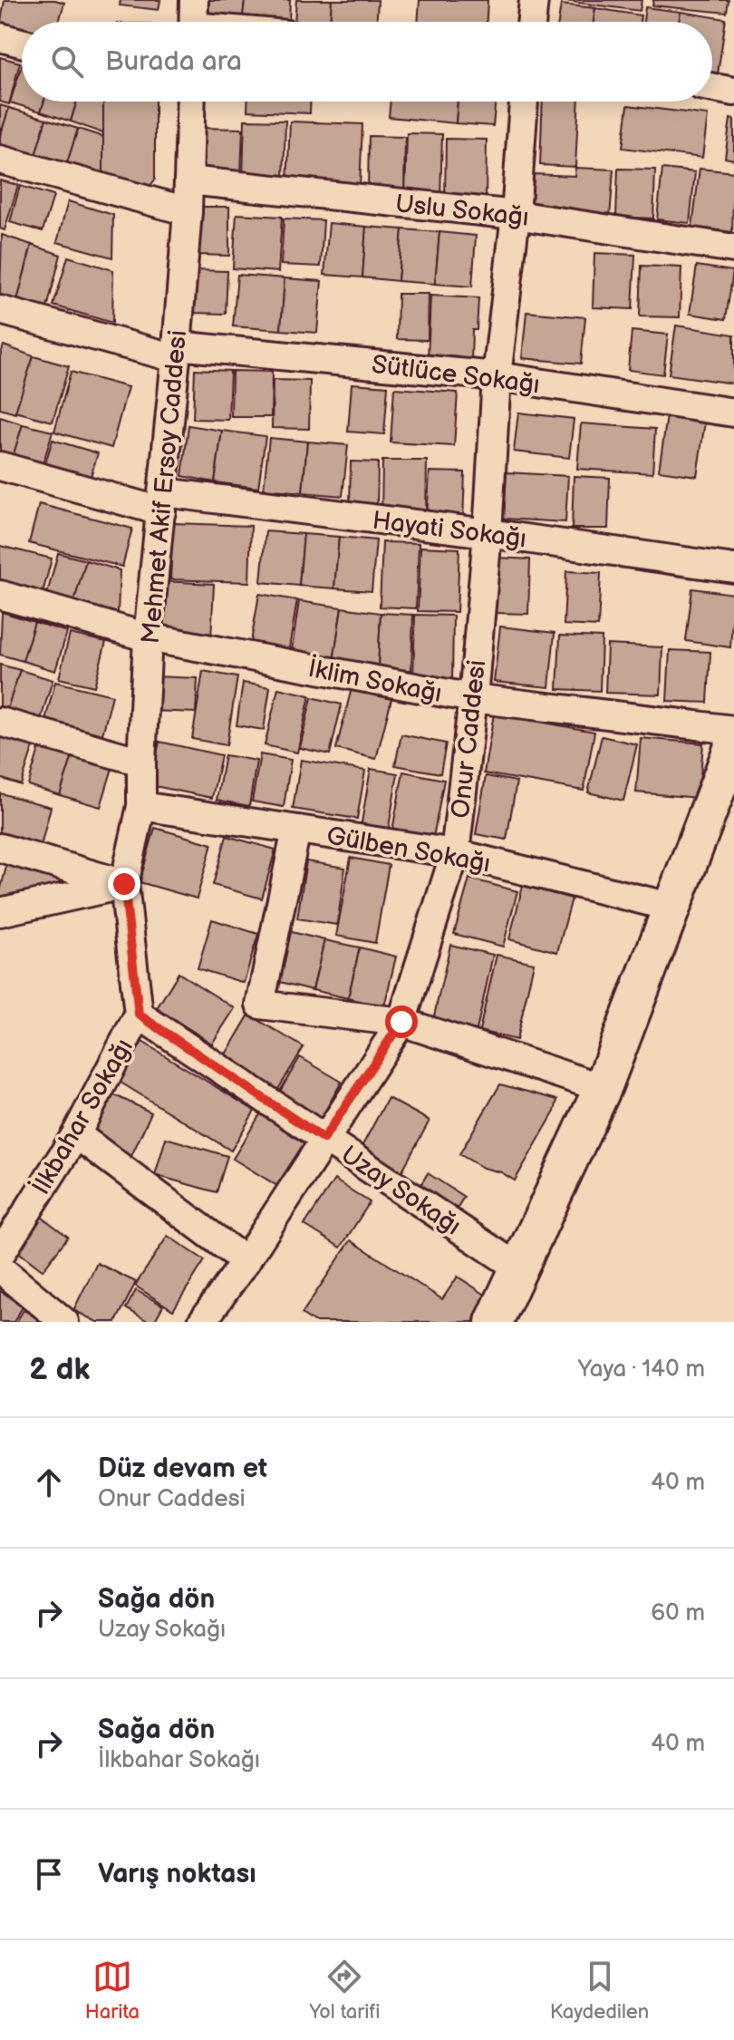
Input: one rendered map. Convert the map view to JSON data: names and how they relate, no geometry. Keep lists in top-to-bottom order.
{
  "streets": {
    "street": [
      "Uslu Sokağı",
      "Sütlüce Sokağı",
      "Mehmet Akif Ersoy Caddesi",
      "Hayati Sokağı",
      "İklim Sokağı",
      "Onur Caddesi",
      "Gülben Sokağı",
      "İlkbahar Sokağı",
      "Uzay Sokağı"
    ]
  },
  "crossings": [
    ["Uslu Sokağı", "Mehmet Akif Ersoy Caddesi"],
    ["Uslu Sokağı", "Onur Caddesi"],
    ["Sütlüce Sokağı", "Mehmet Akif Ersoy Caddesi"],
    ["Sütlüce Sokağı", "Onur Caddesi"],
    ["Mehmet Akif Ersoy Caddesi", "Hayati Sokağı"],
    ["Mehmet Akif Ersoy Caddesi", "İklim Sokağı"],
    ["Mehmet Akif Ersoy Caddesi", "Gülben Sokağı"],
    ["Mehmet Akif Ersoy Caddesi", "İlkbahar Sokağı"],
    ["Hayati Sokağı", "Onur Caddesi"],
    ["İklim Sokağı", "Onur Caddesi"],
    ["Onur Caddesi", "Gülben Sokağı"],
    ["Onur Caddesi", "Uzay Sokağı"],
    ["İlkbahar Sokağı", "Uzay Sokağı"]
  ],
  "page": {
    "search": "Burada ara",
    "heading": ["2 dk", "Yaya · 140 m"],
    "list": [
      ["Düz devam et", "Onur Caddesi", "40 m"],
      ["Sağa dön", "Uzay Sokağı", "60 m"],
      ["Sağa dön", "İlkbahar Sokağı", "40 m"],
      "Varış noktası"
    ],
    "nav": ["Harita", "Yol tarifi", "Kaydedilen"]
  }
}
